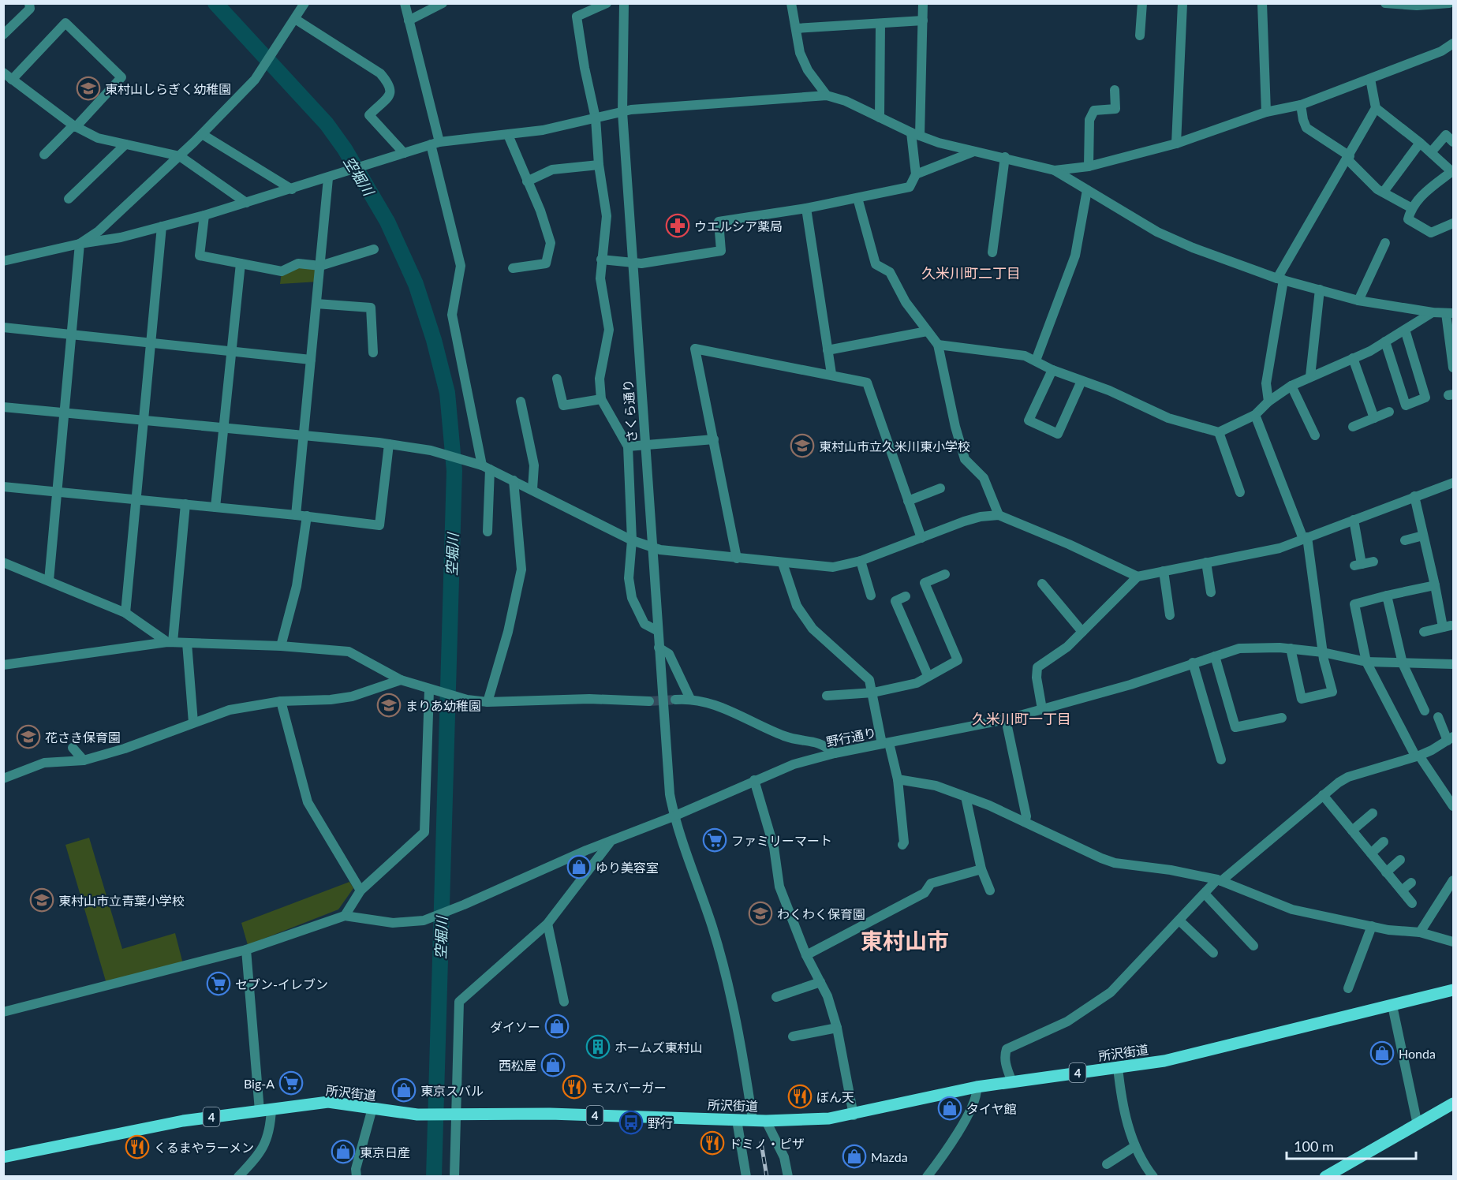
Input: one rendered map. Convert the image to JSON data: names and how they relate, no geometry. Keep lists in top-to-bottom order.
{
  "streets": {
    "main road": ["所沢街道", "4"],
    "street": ["さくら通り", "野行通り"]
  },
  "crossings": [
    ["さくら通り", "野行通り"],
    ["さくら通り", "所沢街道"]
  ],
  "districts": ["久米川町二丁目", "久米川町一丁目", "東村山市"],
  "water": ["空堀川"],
  "places": {
    "school or university": [
      "東村山しらぎく幼稚園",
      "東村山市立久米川東小学校",
      "まりあ幼稚園",
      "花さき保育園",
      "東村山市立青葉小学校",
      "わくわく保育園"
    ],
    "pharmacy": ["ウエルシア薬局"],
    "supermarket": ["ファミリーマート", "セブン-イレブン", "Big-A"],
    "shop": [
      "ゆり美容室",
      "ダイソー",
      "Honda",
      "西松屋",
      "東京スバル",
      "タイヤ館",
      "東京日産",
      "Mazda"
    ],
    "building": ["ホームズ東村山"],
    "restaurant": [
      "モスバーガー",
      "ぼん天",
      "ドミノ・ピザ",
      "くるまやラーメン"
    ],
    "bus stop": ["野行"]
  },
  "scale_bar": "100 m"
}
